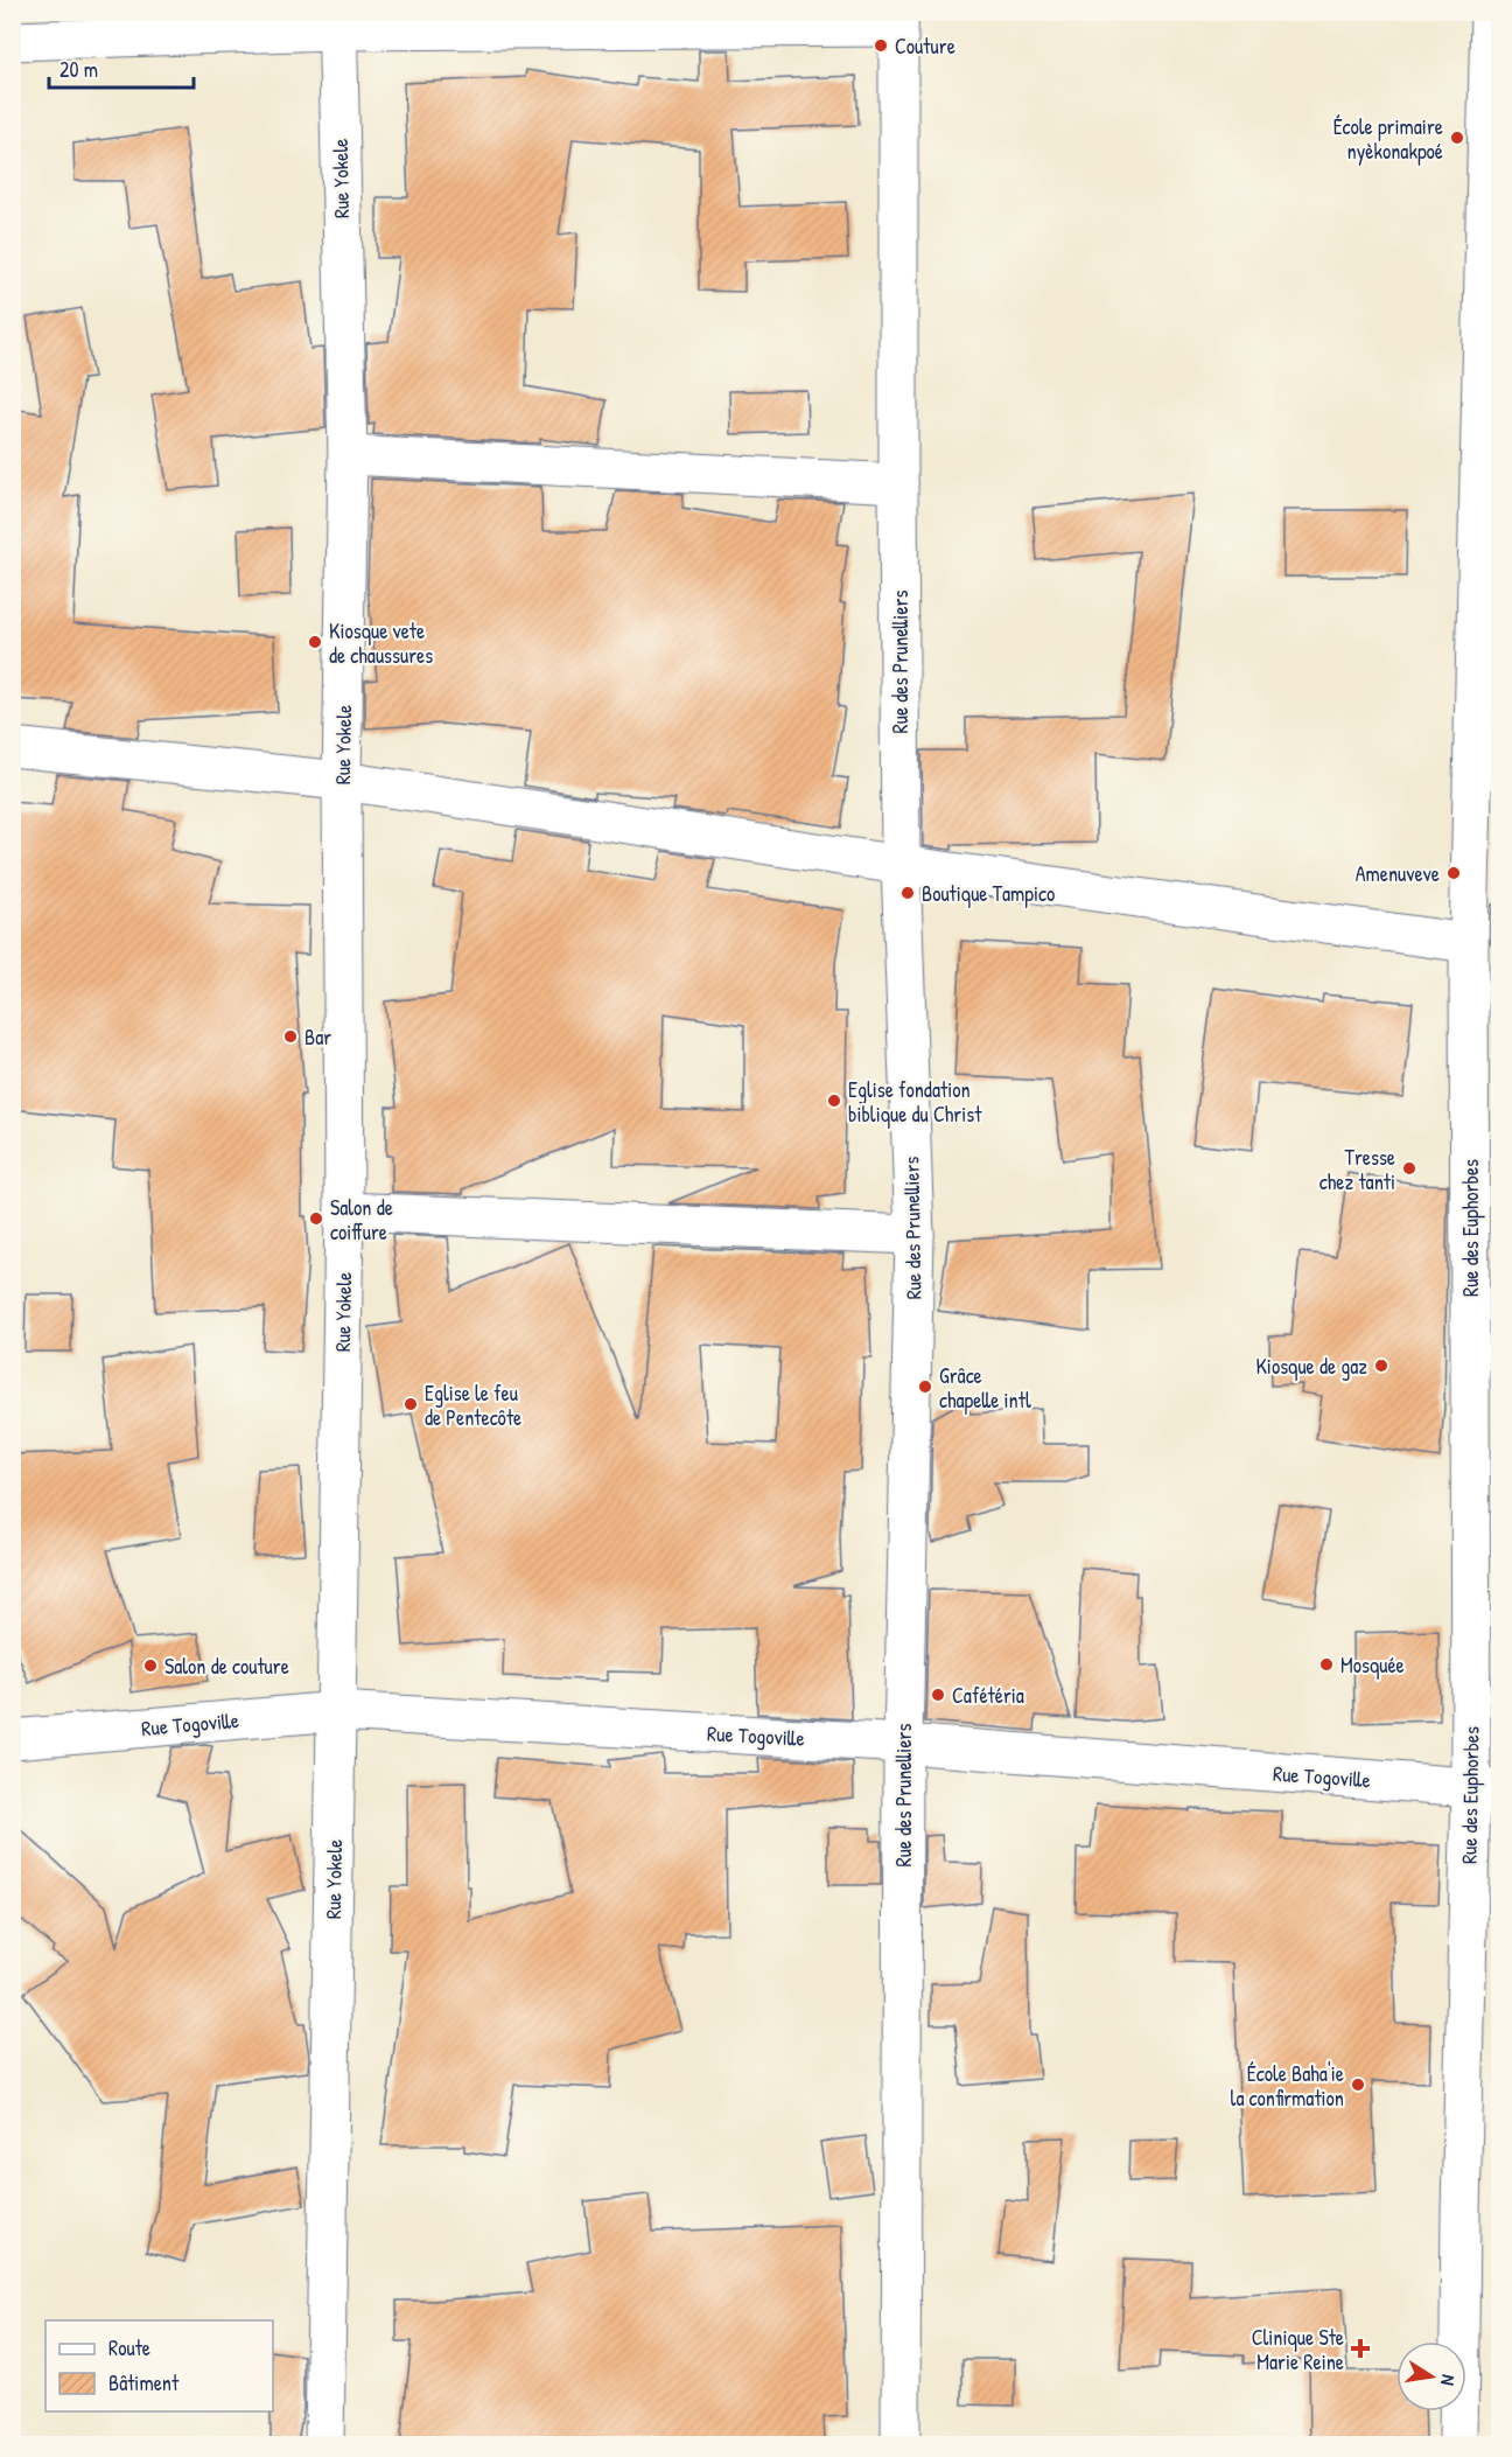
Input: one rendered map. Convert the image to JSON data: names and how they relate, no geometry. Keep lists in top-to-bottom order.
{
  "streets": {
    "street": [
      "Rue Yokele",
      "Rue des Prunelliers",
      "Rue des Euphorbes",
      "Rue Togoville"
    ]
  },
  "crossings": [
    ["Rue Yokele", "Rue Togoville"],
    ["Rue des Prunelliers", "Rue Togoville"],
    ["Rue des Euphorbes", "Rue Togoville"]
  ],
  "places": {
    "other": [
      "Couture",
      "École primaire nyèkonakpoé",
      "Kiosque vete de chaussures",
      "Amenuveve",
      "Boutique Tampico",
      "Bar",
      "Eglise fondation biblique du Christ",
      "Tresse chez tanti",
      "Salon de coiffure",
      "Kiosque de gaz",
      "Grâce chapelle intl",
      "Eglise le feu de Pentecôte",
      "Mosquée",
      "Salon de couture",
      "Cafétéria",
      "École Baha'ie la confirmation"
    ],
    "health": ["Clinique Ste Marie Reine"]
  },
  "legend": ["Route", "Bâtiment"],
  "scale_bar": "20 m",
  "north": "right"
}
